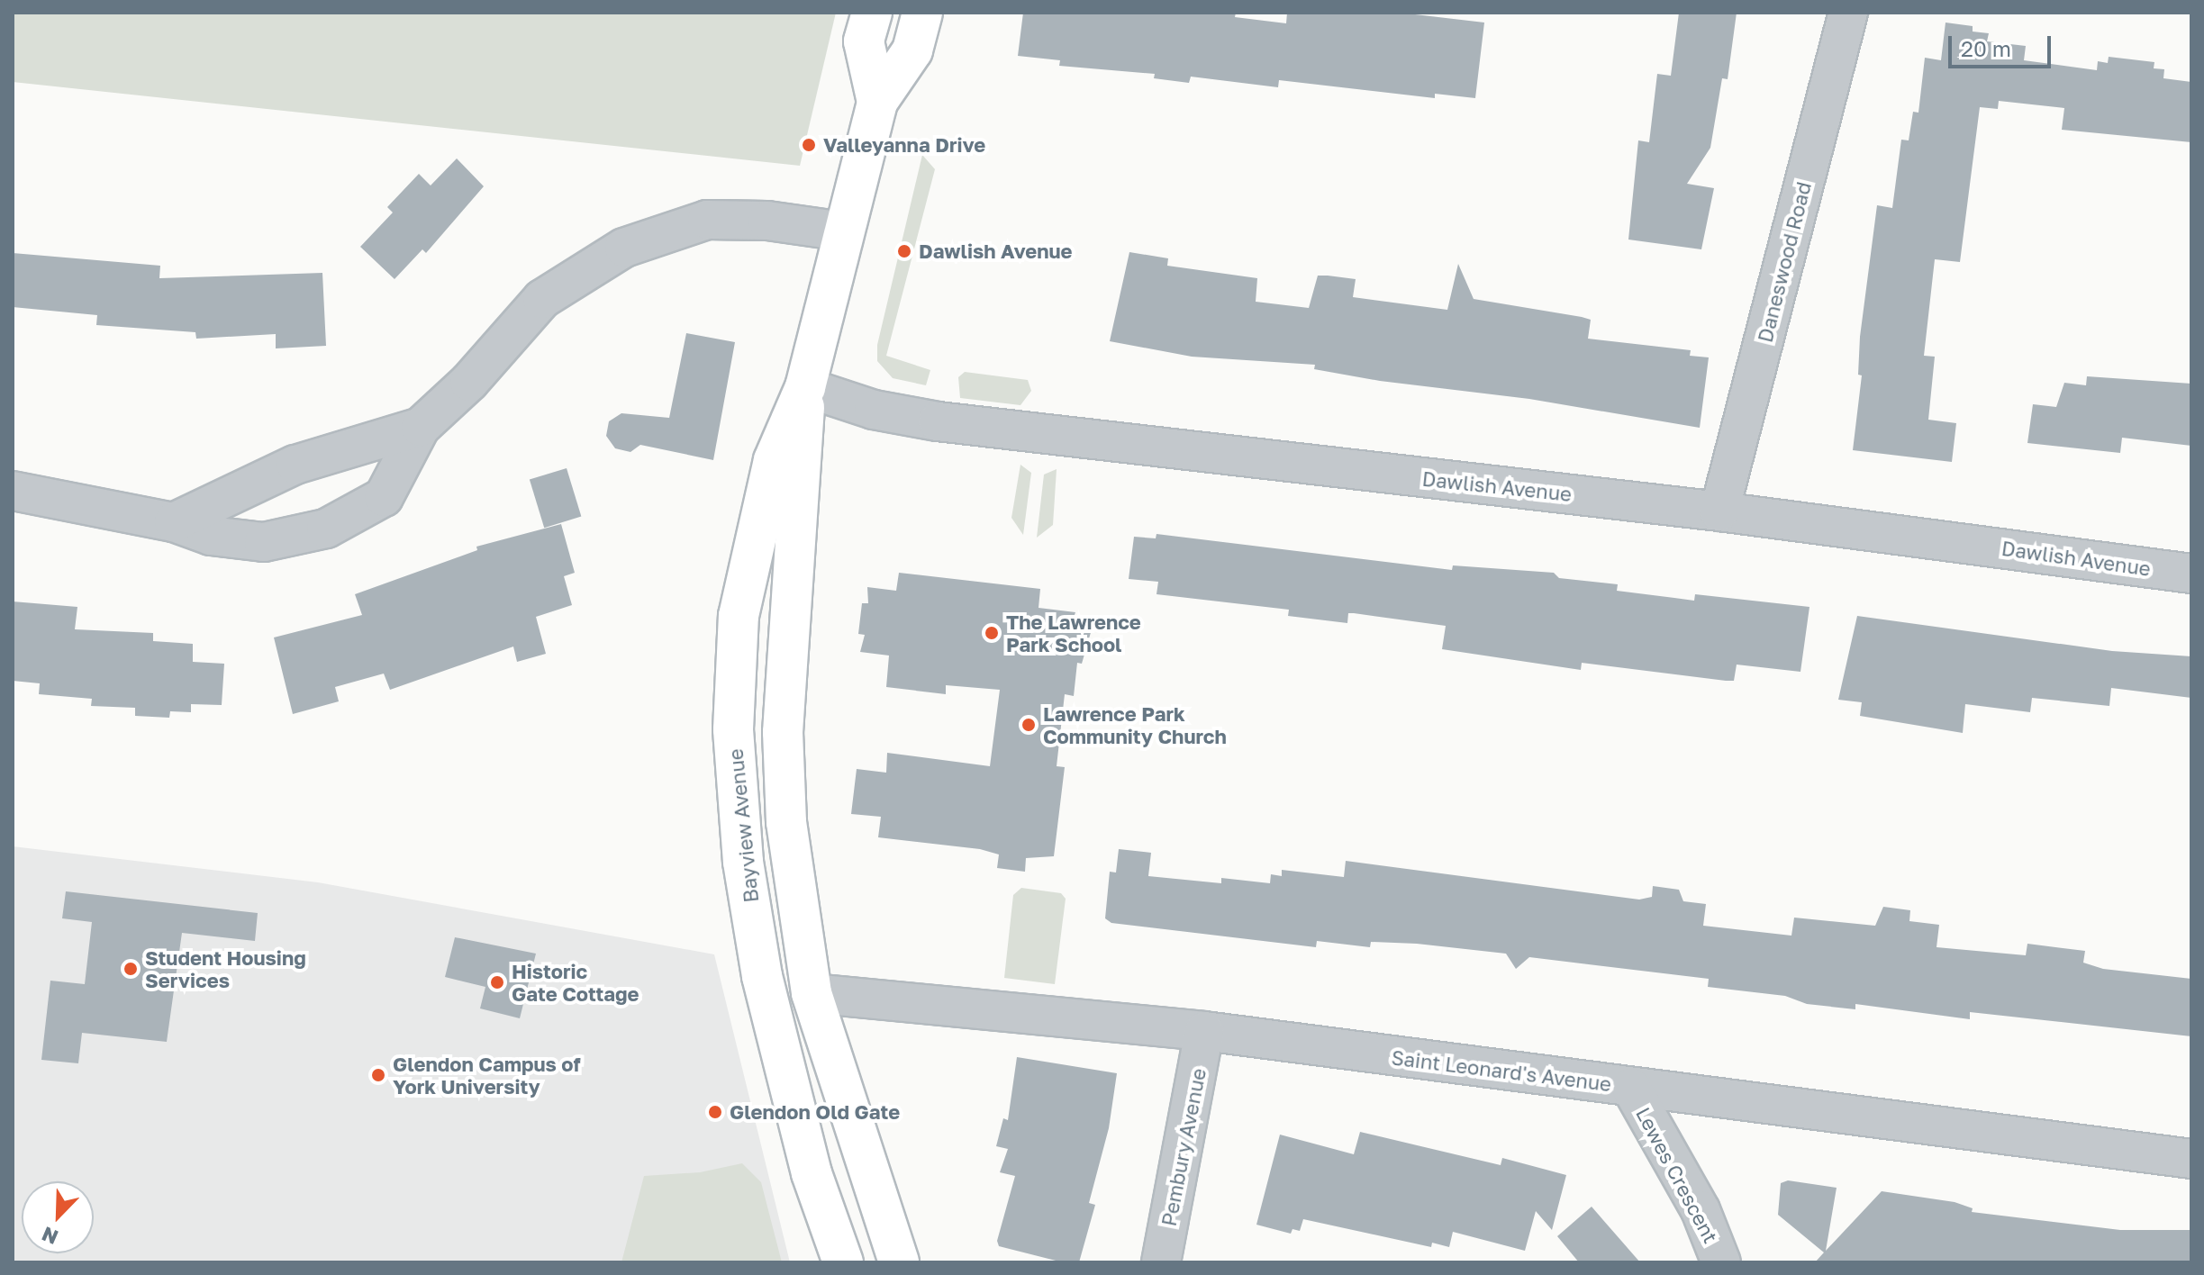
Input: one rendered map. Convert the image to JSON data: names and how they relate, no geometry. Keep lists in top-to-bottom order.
{
  "streets": {
    "main road": ["Bayview Avenue"],
    "street": [
      "Daneswood Road",
      "Dawlish Avenue",
      "Saint Leonard's Avenue",
      "Pembury Avenue",
      "Lewes Crescent"
    ]
  },
  "crossings": [
    ["Daneswood Road", "Dawlish Avenue"],
    ["Dawlish Avenue", "Bayview Avenue"],
    ["Bayview Avenue", "Saint Leonard's Avenue"],
    ["Saint Leonard's Avenue", "Pembury Avenue"],
    ["Saint Leonard's Avenue", "Lewes Crescent"]
  ],
  "places": [
    "Valleyanna Drive",
    "Dawlish Avenue",
    "The Lawrence Park School",
    "Lawrence Park Community Church",
    "Student Housing Services",
    "Historic Gate Cottage",
    "Glendon Campus of York University",
    "Glendon Old Gate"
  ],
  "scale_bar": "20 m",
  "north": "bottom left"
}
